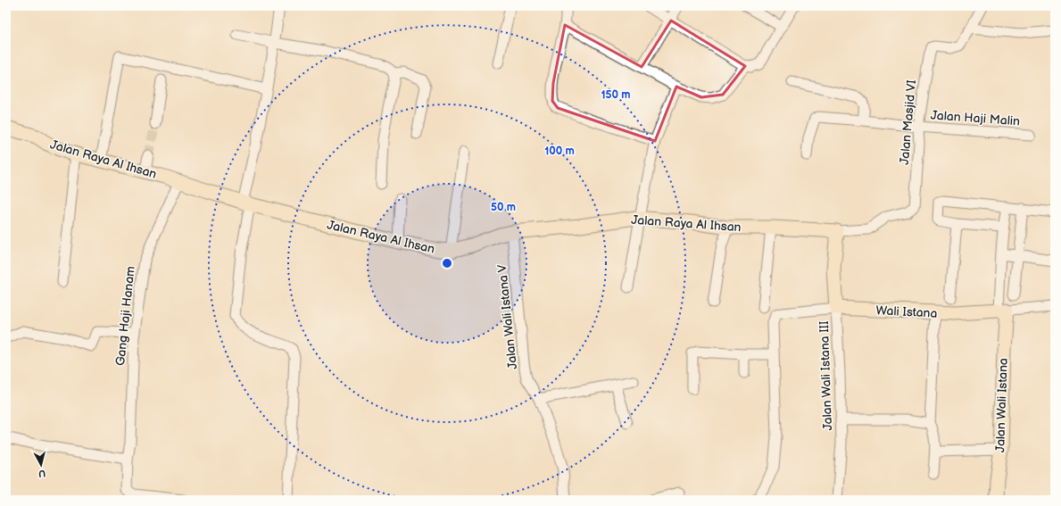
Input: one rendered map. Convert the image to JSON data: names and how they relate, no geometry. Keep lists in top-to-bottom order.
{
  "streets": {
    "street": [
      "Jalan Haji Malin",
      "Jalan Masjid VI",
      "Jalan Raya Al Ihsan",
      "Wali Istana",
      "Gang Haji Hanam",
      "Jalan Wali Istana V",
      "Jalan Wali Istana III",
      "Jalan Wali Istana"
    ]
  },
  "crossings": [
    ["Jalan Haji Malin", "Jalan Masjid VI"],
    ["Jalan Masjid VI", "Jalan Raya Al Ihsan"],
    ["Jalan Raya Al Ihsan", "Gang Haji Hanam"],
    ["Jalan Raya Al Ihsan", "Jalan Wali Istana V"],
    ["Wali Istana", "Jalan Wali Istana III"],
    ["Wali Istana", "Jalan Wali Istana"]
  ],
  "north": "bottom",
  "rings": ["150 m", "100 m", "50 m"]
}
